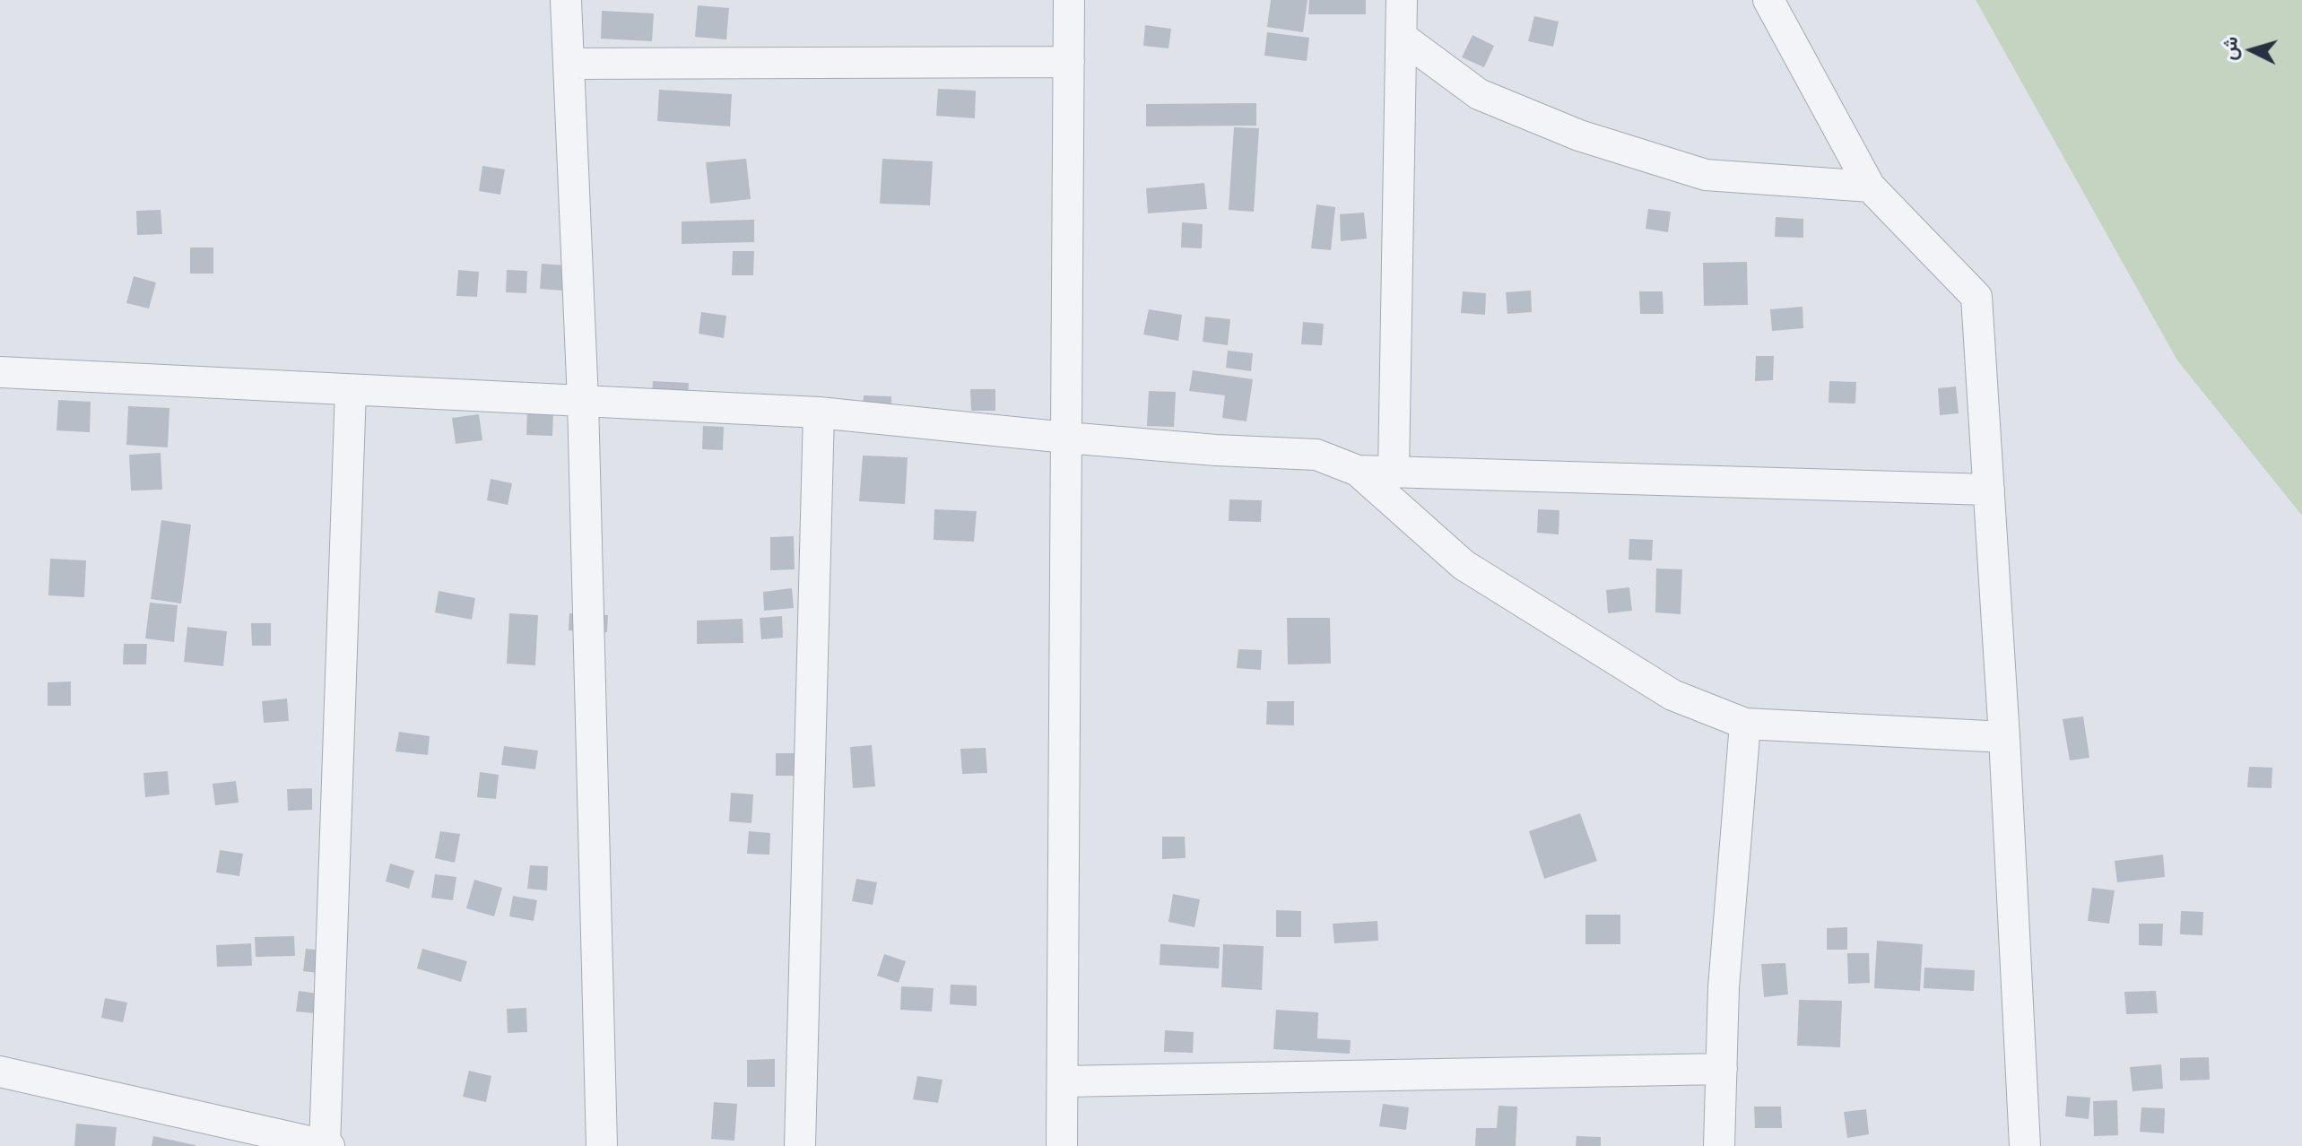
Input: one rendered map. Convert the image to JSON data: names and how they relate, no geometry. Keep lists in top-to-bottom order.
{
  "north": "left"
}
